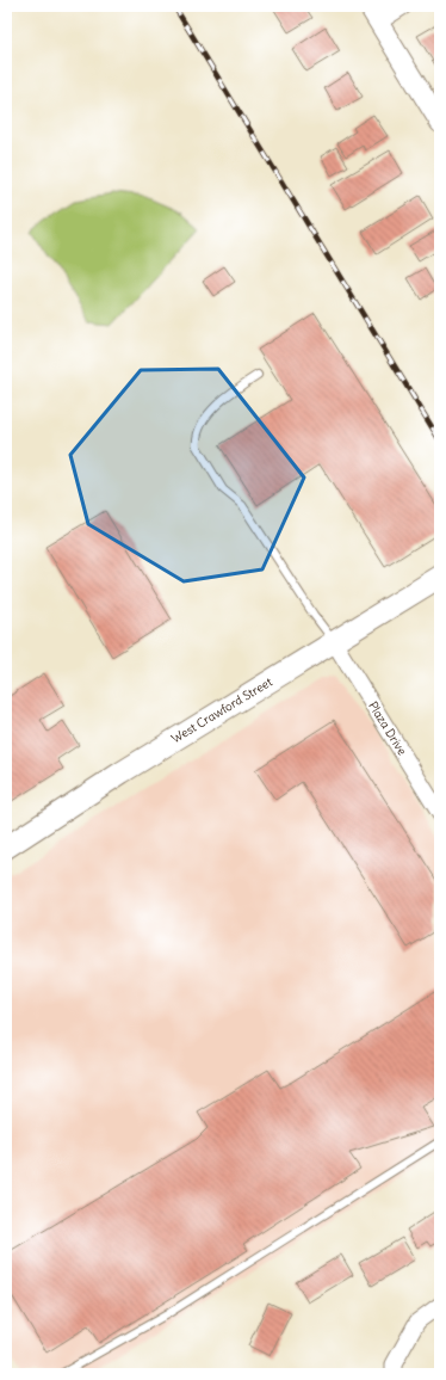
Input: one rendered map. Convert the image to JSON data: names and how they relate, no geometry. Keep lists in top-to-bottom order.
{
  "streets": {
    "main road": ["West Crawford Street"],
    "street": ["Plaza Drive"]
  },
  "crossings": [
    ["West Crawford Street", "Plaza Drive"]
  ]
}
